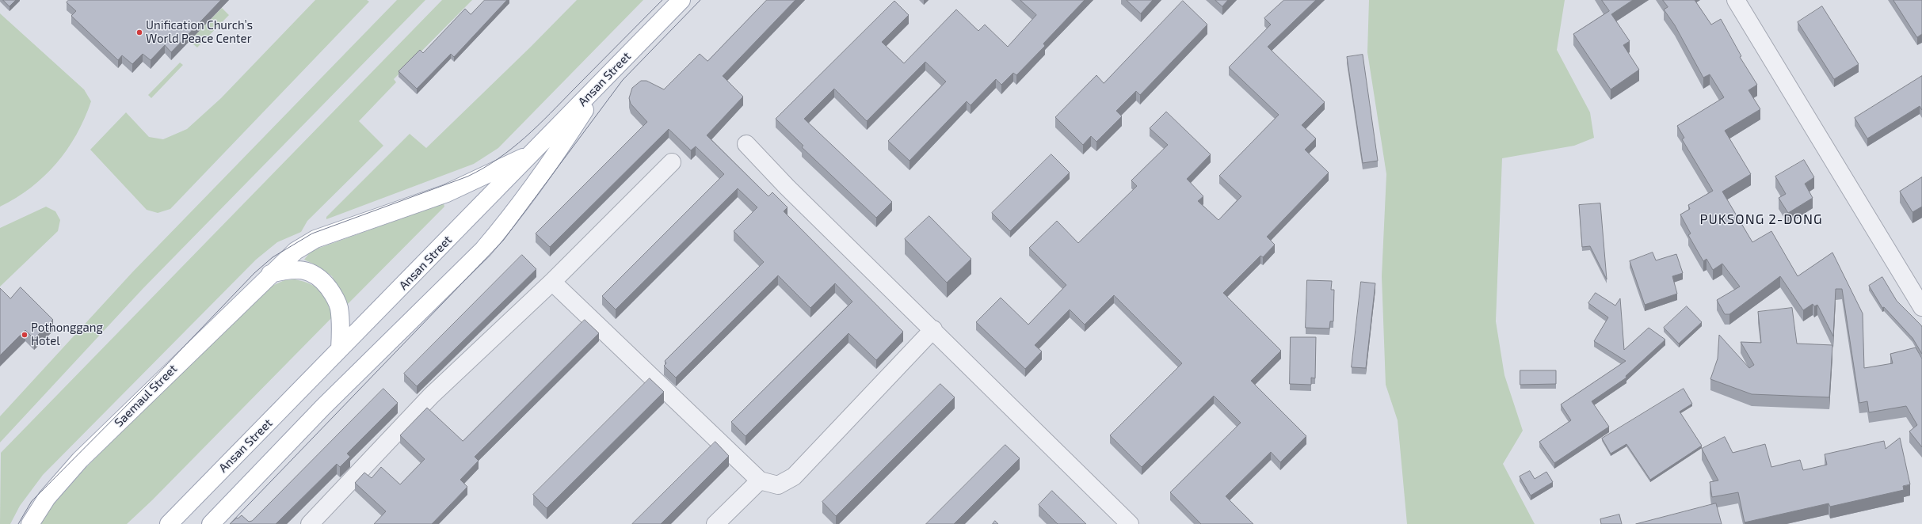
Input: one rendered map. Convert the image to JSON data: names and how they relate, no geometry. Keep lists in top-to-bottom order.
{
  "streets": {
    "main road": ["Ansan Street", "Saemaul Street"]
  },
  "crossings": [
    ["Ansan Street", "Saemaul Street"]
  ],
  "districts": ["PUKSONG 2-DONG"],
  "places": ["Unification Church’s World Peace Center", "Pothonggang Hotel"]
}
